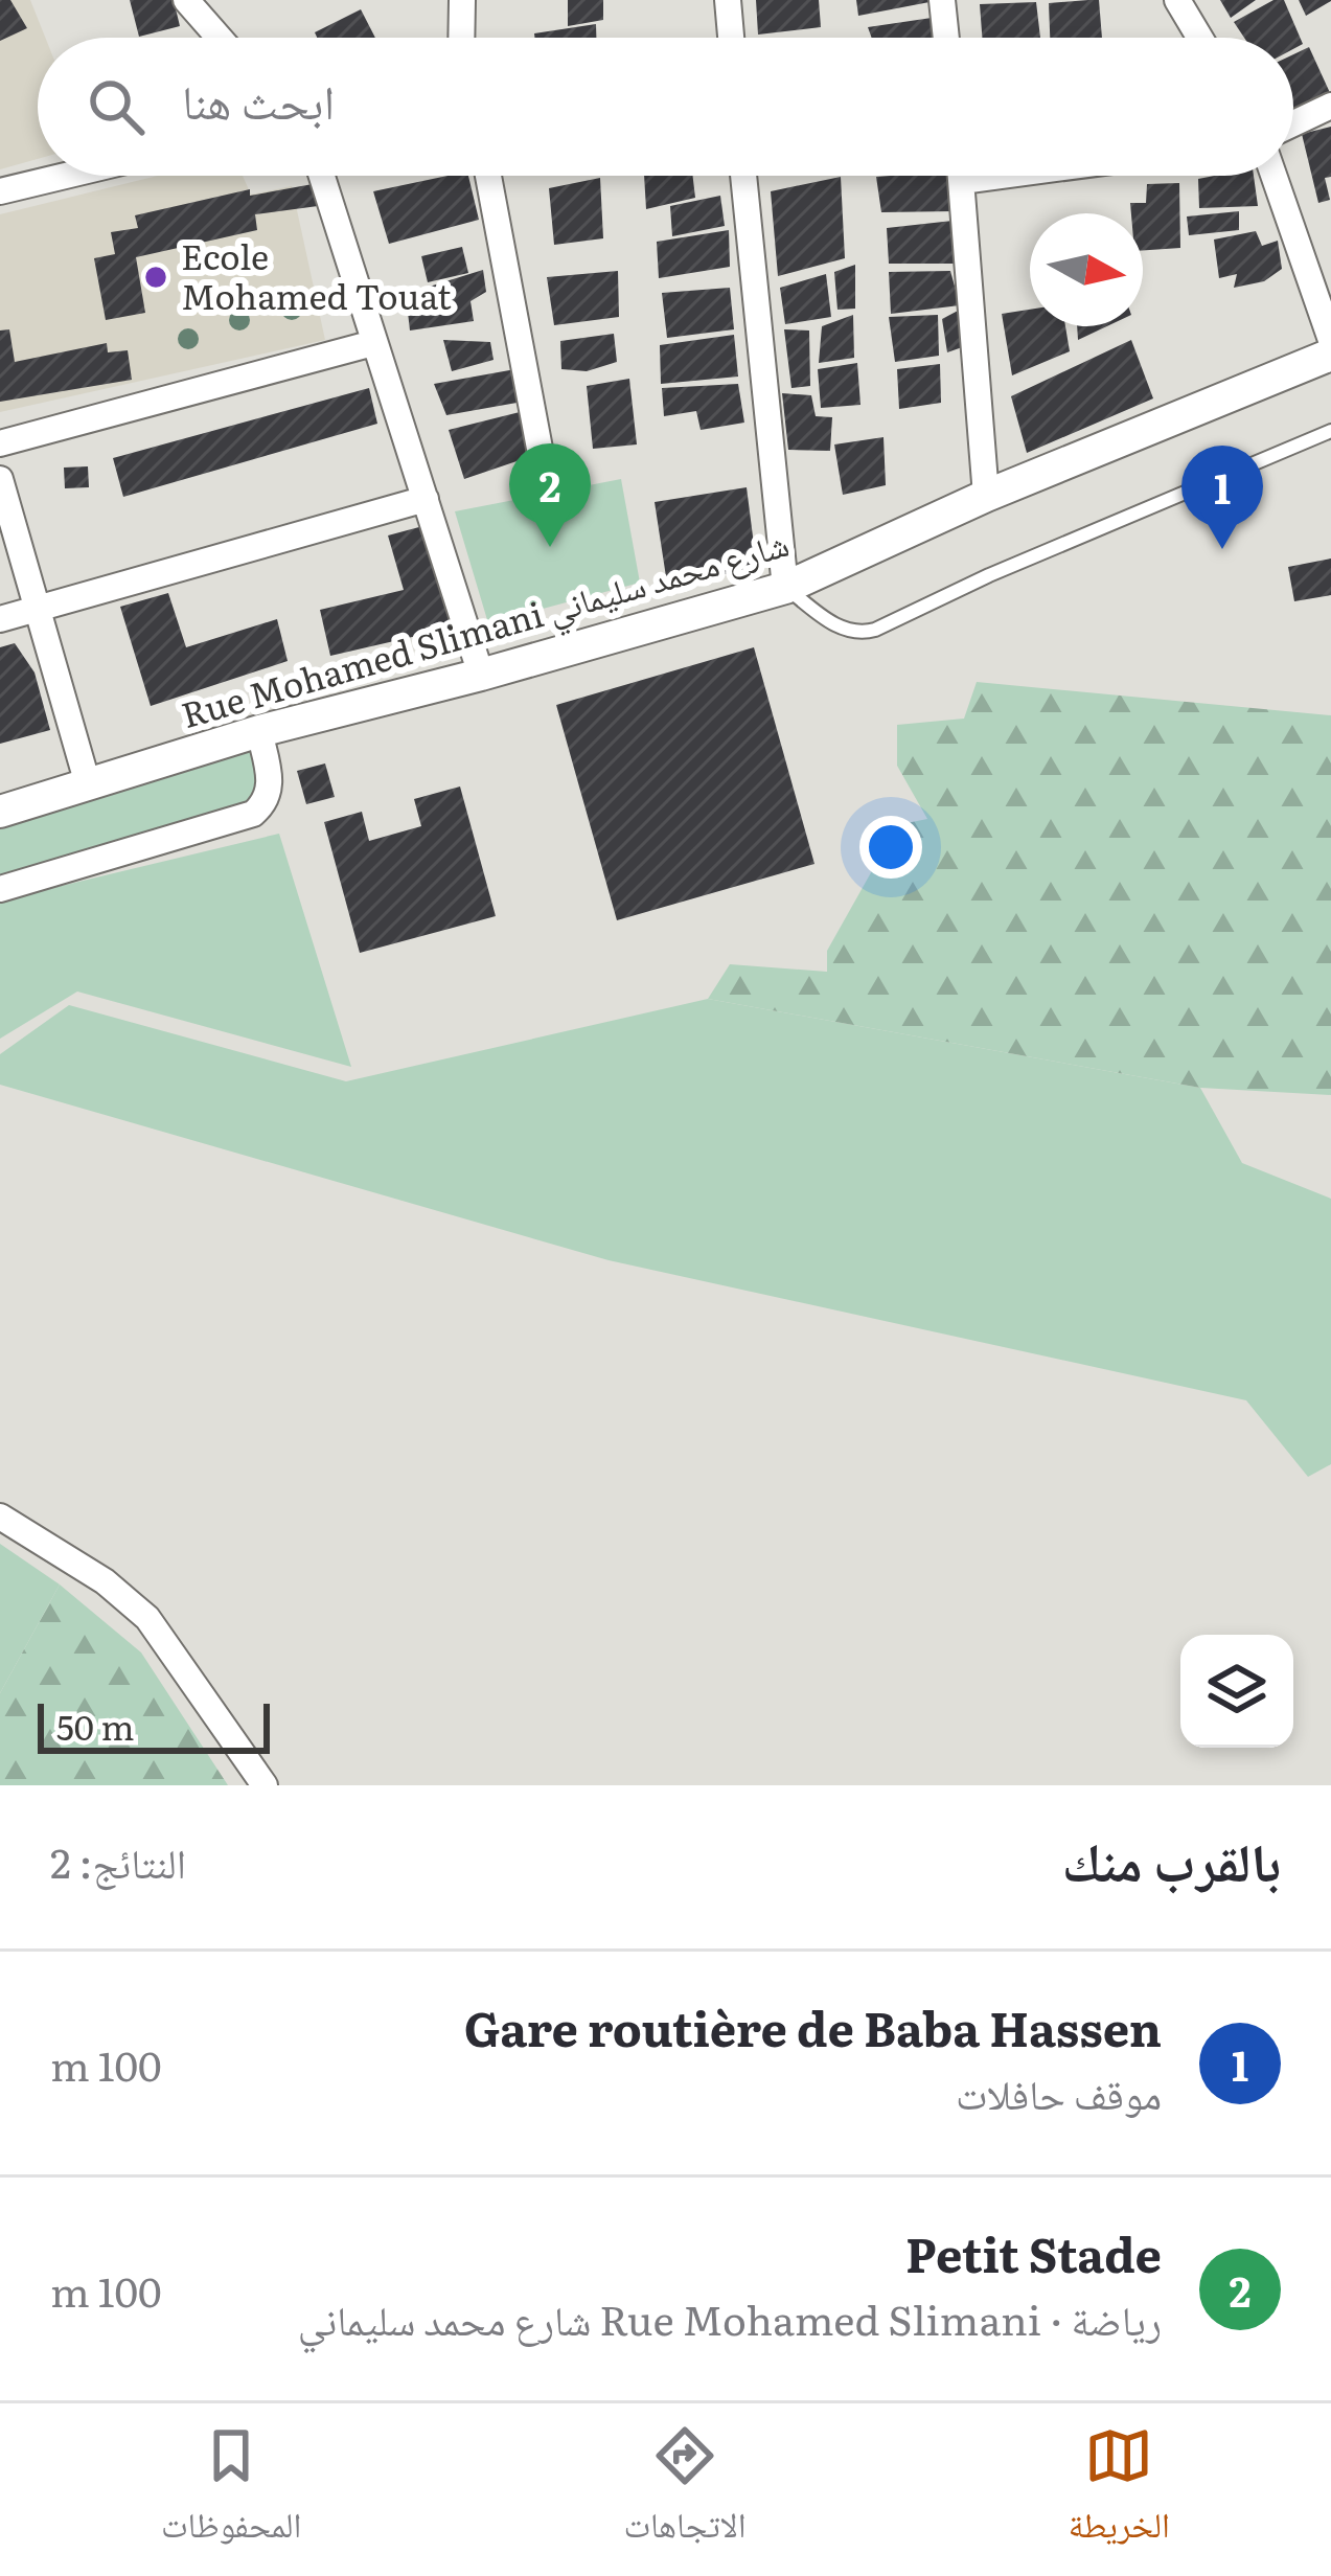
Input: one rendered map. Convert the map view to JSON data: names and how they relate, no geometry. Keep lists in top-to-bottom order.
{
  "streets": {
    "street": ["Rue Mohamed Slimani شارع محمد سليماني"]
  },
  "places": ["Ecole Mohamed Touat"],
  "scale_bar": "50 m",
  "north": "right",
  "page": {
    "search": "ابحث هنا",
    "pins": ["2", "1"],
    "scale": "50 m",
    "heading": ["بالقرب منك", "النتائج: 2"],
    "list": [
      {
        "mark": "1",
        "name": "Gare routière de Baba Hassen",
        "note": "موقف حافلات",
        "value": "100 m"
      },
      {
        "mark": "2",
        "name": "Petit Stade",
        "note": "رياضة · Rue Mohamed Slimani شارع محمد سليماني",
        "value": "100 m"
      }
    ],
    "nav": ["الخريطة", "الاتجاهات", "المحفوظات"]
  }
}
